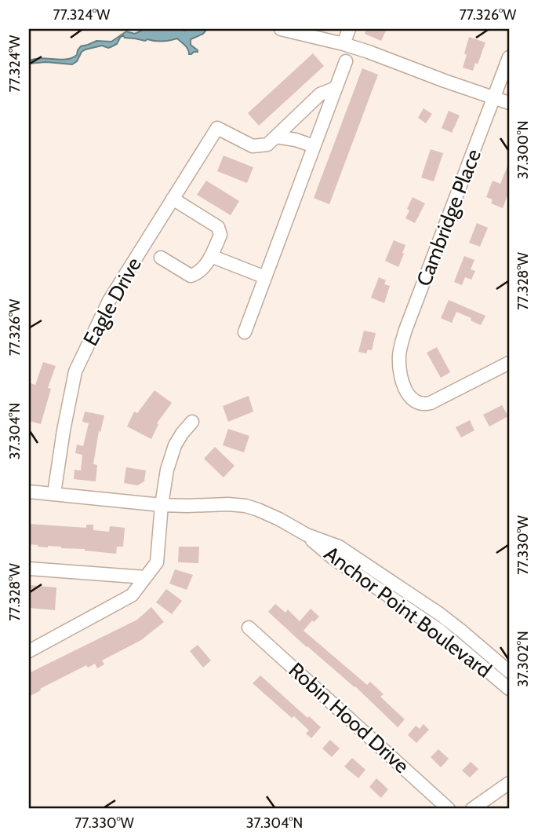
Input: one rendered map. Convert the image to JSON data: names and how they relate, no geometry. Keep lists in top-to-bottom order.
{
  "streets": {
    "street": [
      "Cambridge Place",
      "Eagle Drive",
      "Anchor Point Boulevard",
      "Robin Hood Drive"
    ]
  },
  "crossings": [
    ["Eagle Drive", "Anchor Point Boulevard"]
  ],
  "coordinates": [
    "77.324°W",
    "77.326°W",
    "37.300°N",
    "77.328°W",
    "37.304°N",
    "77.330°W",
    "37.302°N"
  ]
}
